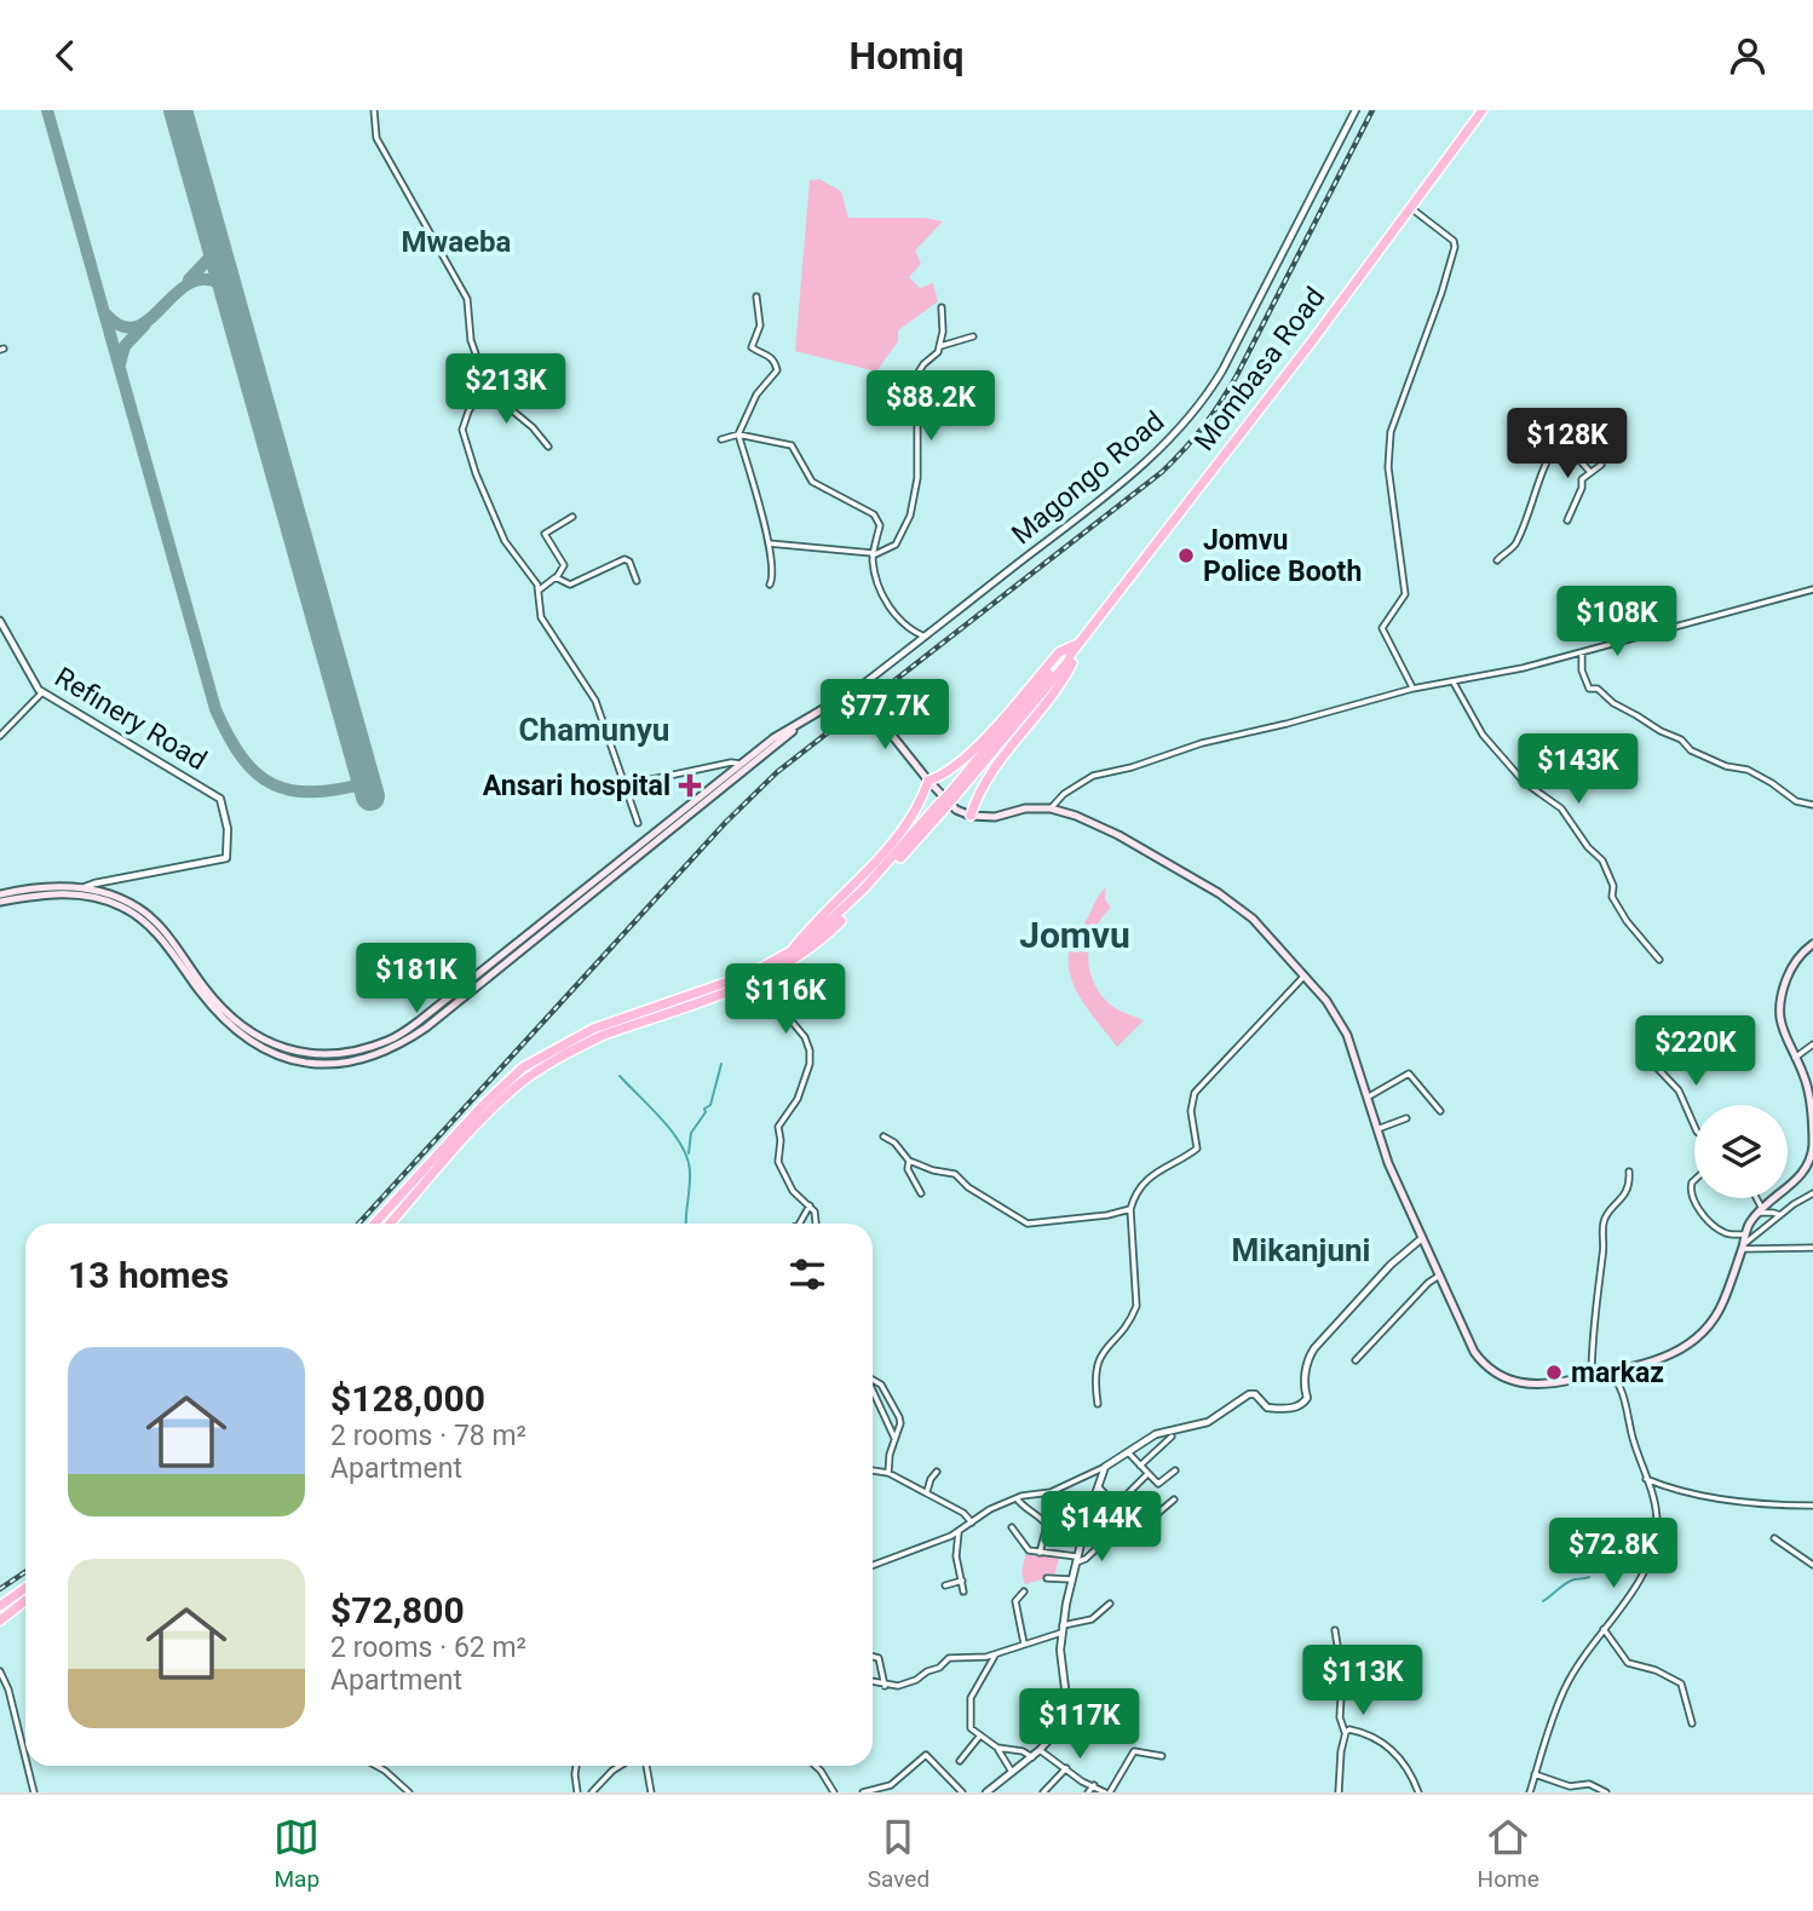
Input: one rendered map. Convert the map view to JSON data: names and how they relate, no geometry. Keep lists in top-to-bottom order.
{
  "streets": {
    "highway": ["Mombasa Road"],
    "main road": ["Magongo Road"],
    "street": ["Refinery Road"]
  },
  "crossings": [
    ["Magongo Road", "Refinery Road"]
  ],
  "districts": [
    "Mwaeba",
    "Chamunyu",
    "Jomvu",
    "Mikanjuni"
  ],
  "places": {
    "other": ["Jomvu Police Booth", "markaz"],
    "health": ["Ansari hospital"]
  },
  "page": {
    "header": "Homiq",
    "price": [
      "$213K",
      "$88.2K",
      "$128K",
      "$108K",
      "$77.7K",
      "$143K",
      "$181K",
      "$116K",
      "$220K",
      "$144K",
      "$72.8K",
      "$113K",
      "$117K"
    ],
    "heading": "13 homes",
    "list": [
      {
        "name": "$128,000",
        "note": "2 rooms · 78 m² · Apartment"
      },
      {
        "name": "$72,800",
        "note": "2 rooms · 62 m² · Apartment"
      }
    ],
    "tabs": ["Map", "Saved", "Home"]
  }
}
